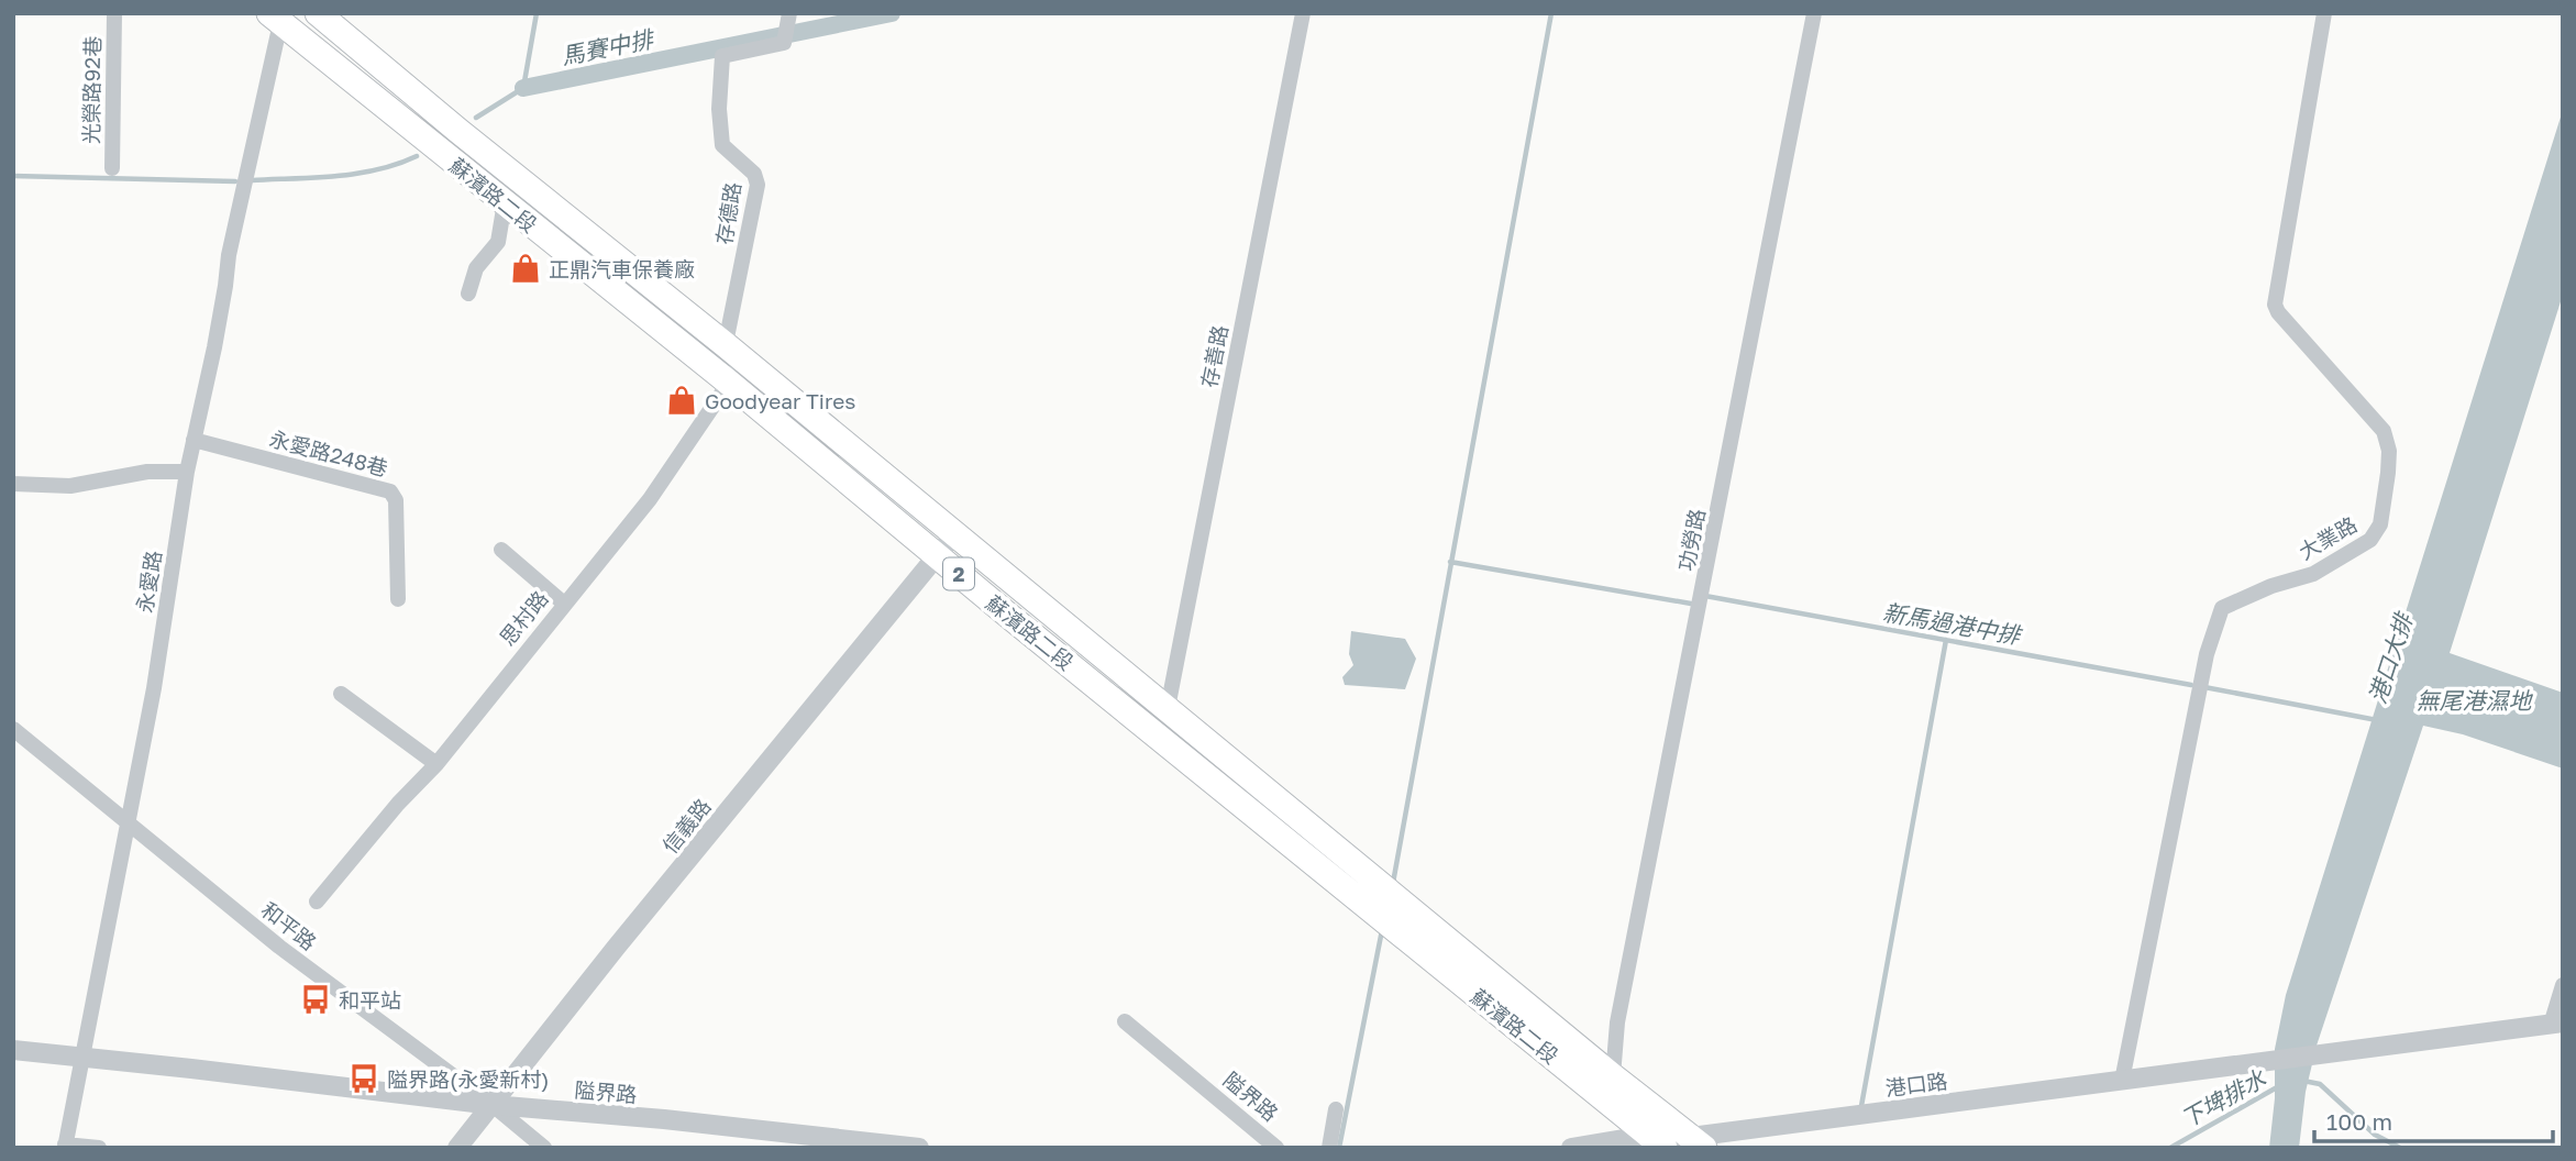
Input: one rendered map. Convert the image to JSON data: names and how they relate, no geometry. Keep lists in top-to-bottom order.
{
  "streets": {
    "main road": ["蘇濱路二段", "2"],
    "street": [
      "光榮路92巷",
      "存德路",
      "存善路",
      "永愛路248巷",
      "大業路",
      "功勞路",
      "永愛路",
      "思村路",
      "信義路",
      "和平路",
      "港口路",
      "隘界路"
    ]
  },
  "crossings": [
    ["蘇濱路二段", "存德路"],
    ["蘇濱路二段", "存善路"],
    ["蘇濱路二段", "功勞路"],
    ["蘇濱路二段", "永愛路"],
    ["蘇濱路二段", "思村路"],
    ["蘇濱路二段", "信義路"],
    ["蘇濱路二段", "港口路"],
    ["永愛路248巷", "永愛路"],
    ["大業路", "港口路"],
    ["永愛路", "和平路"],
    ["永愛路", "隘界路"],
    ["信義路", "和平路"],
    ["信義路", "隘界路"],
    ["和平路", "隘界路"]
  ],
  "water": [
    "馬賽中排",
    "新馬過港中排",
    "港口大排",
    "無尾港濕地",
    "下埤排水"
  ],
  "places": {
    "shop": ["正鼎汽車保養廠", "Goodyear Tires"],
    "bus stop": ["和平站", "隘界路(永愛新村)"]
  },
  "scale_bar": "100 m"
}
